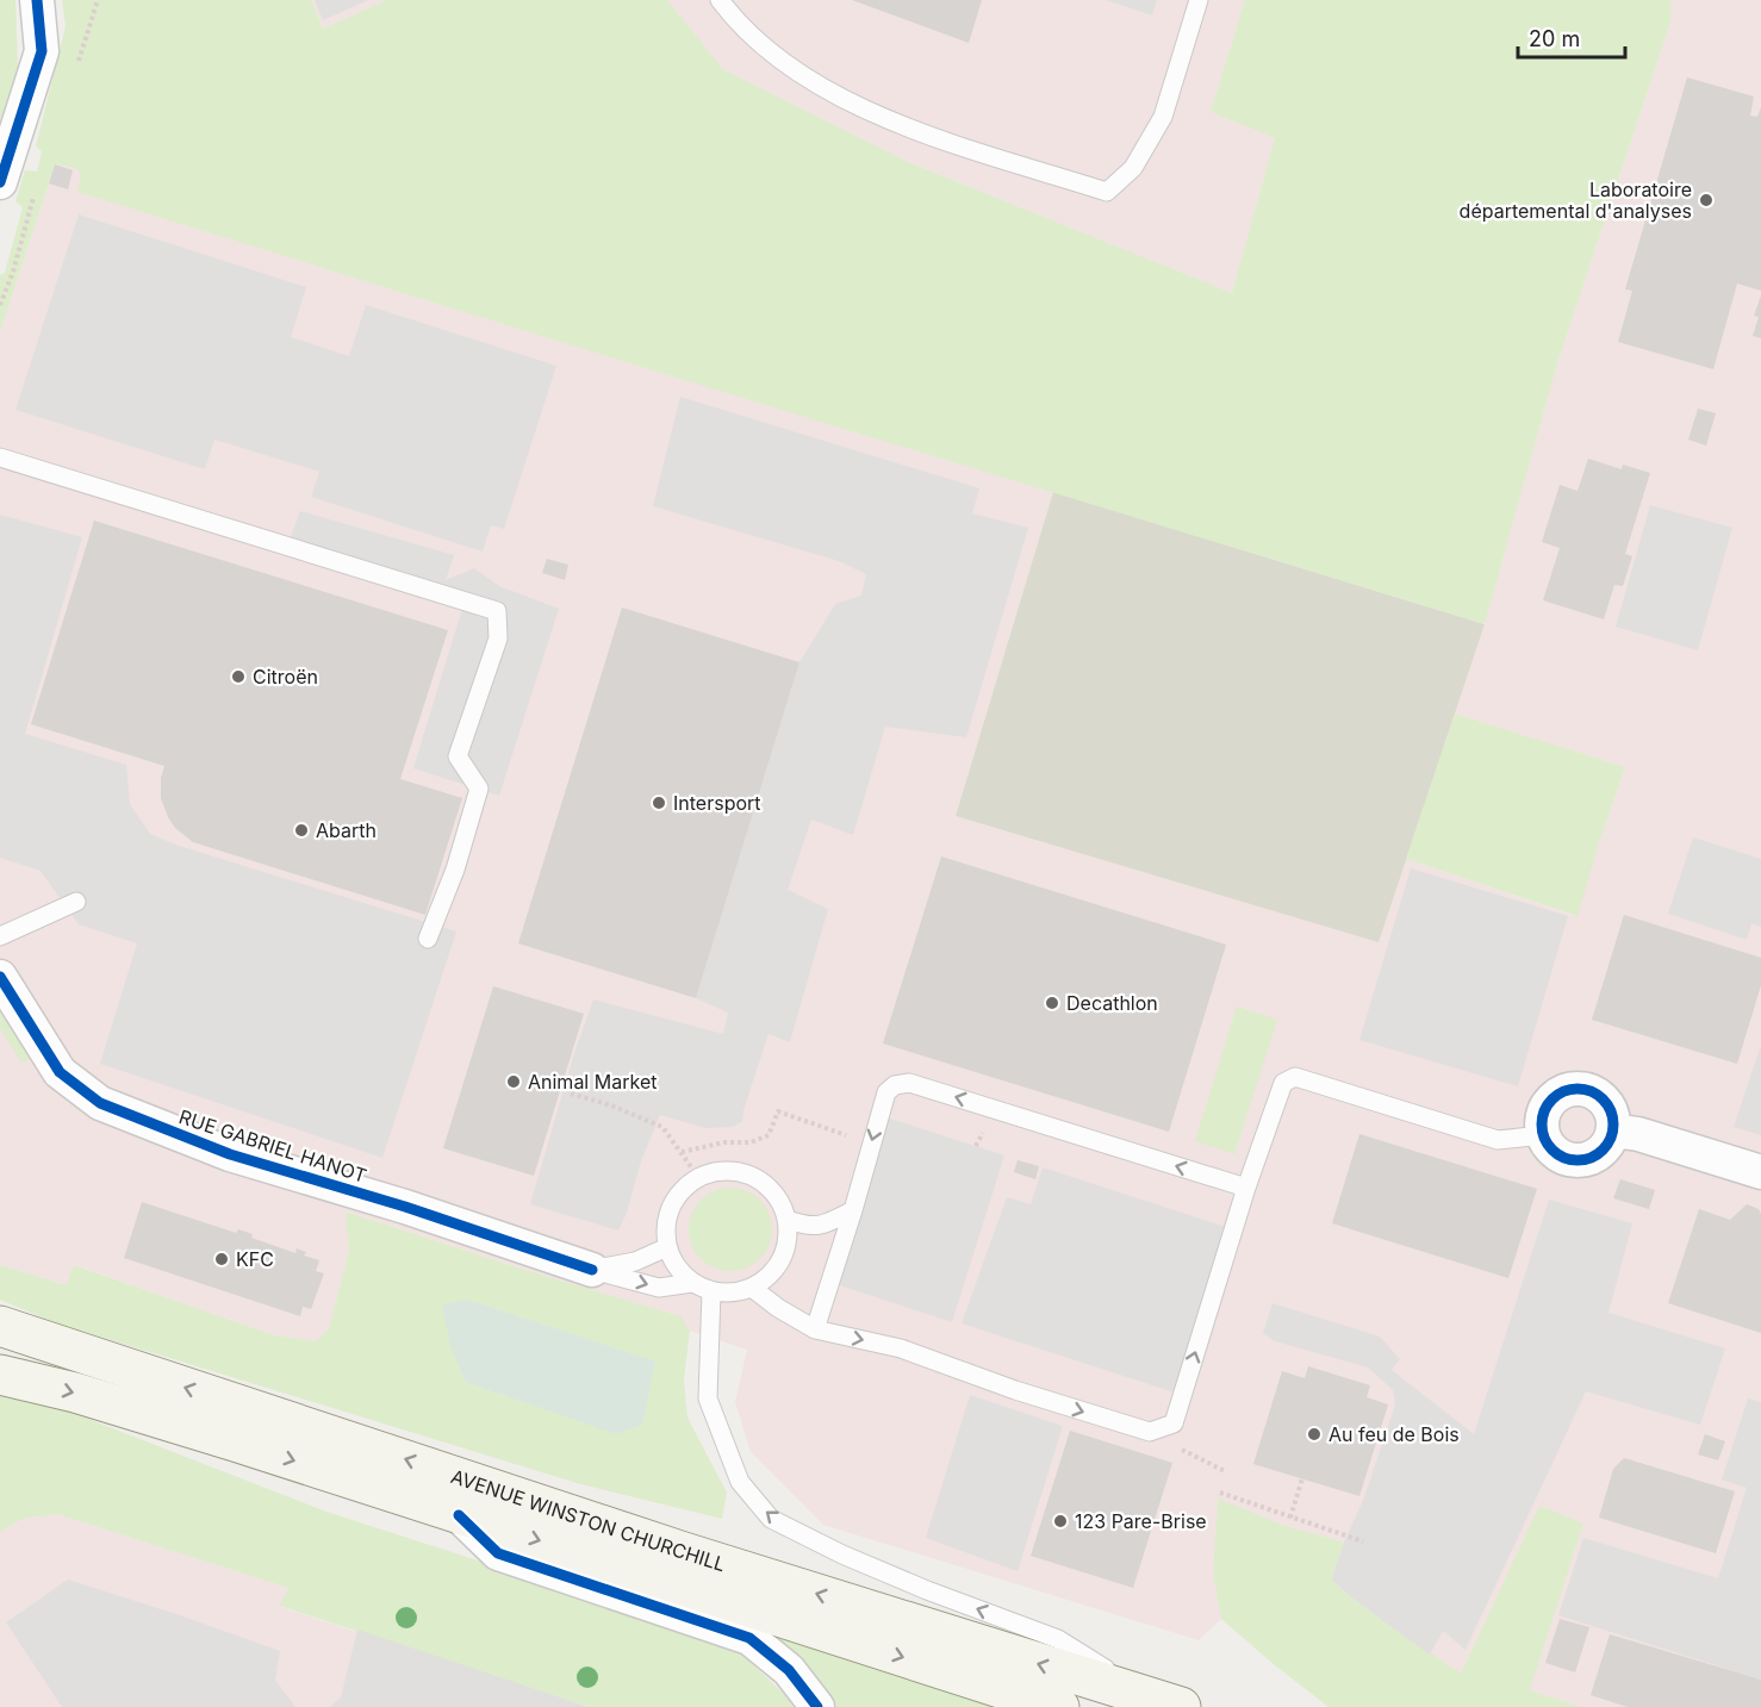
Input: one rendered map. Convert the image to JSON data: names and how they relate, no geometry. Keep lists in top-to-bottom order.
{
  "streets": {
    "main road": ["AVENUE WINSTON CHURCHILL"],
    "street": ["RUE GABRIEL HANOT"]
  },
  "places": [
    "Laboratoire départemental d'analyses",
    "Citroën",
    "Intersport",
    "Abarth",
    "Decathlon",
    "Animal Market",
    "KFC",
    "Au feu de Bois",
    "123 Pare-Brise"
  ],
  "scale_bar": "20 m"
}
